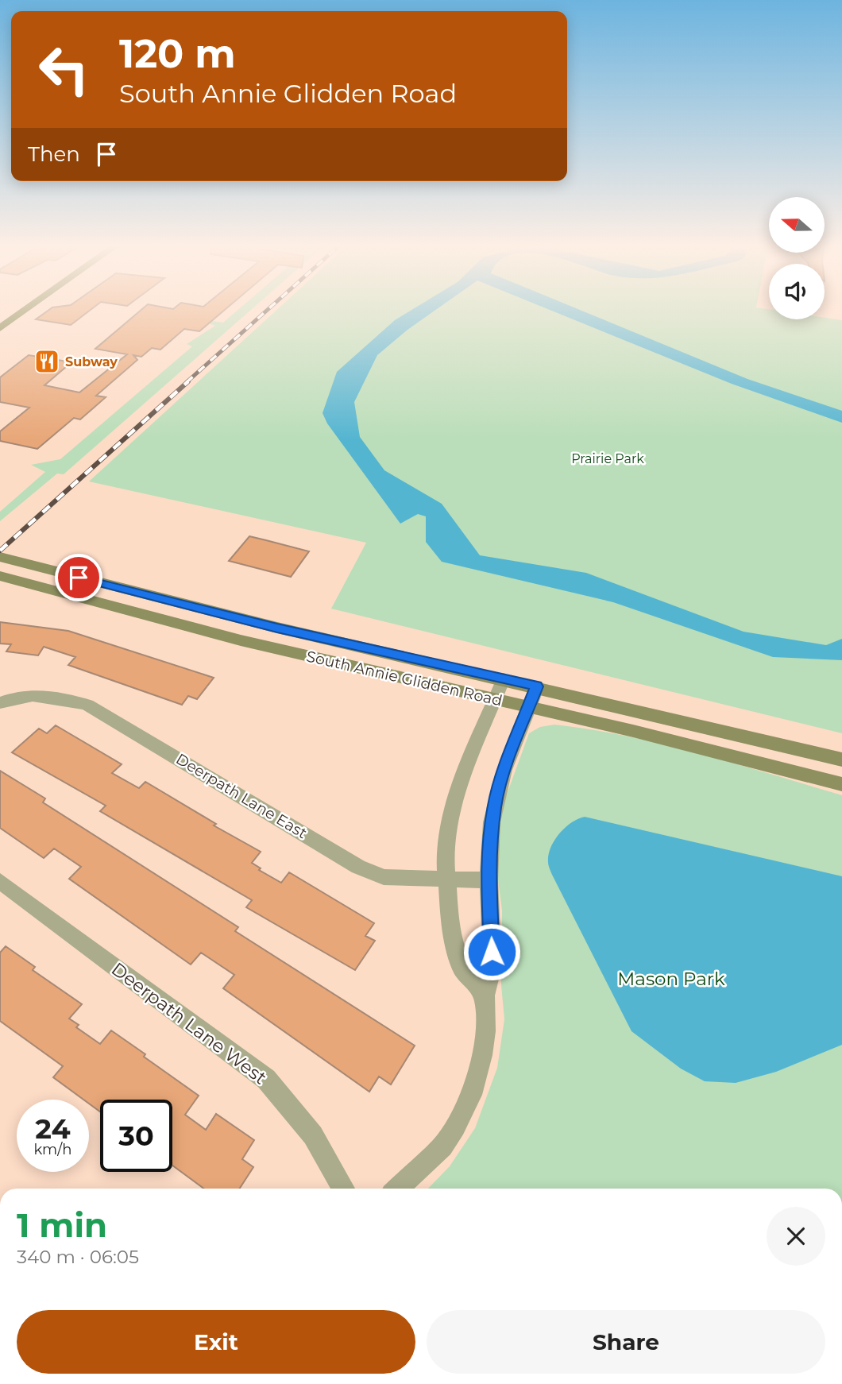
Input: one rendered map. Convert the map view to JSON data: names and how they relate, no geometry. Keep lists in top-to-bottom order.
{
  "streets": {
    "main road": ["South Annie Glidden Road"],
    "street": ["Deerpath Lane East", "Deerpath Lane West"]
  },
  "parks": ["Prairie Park", "Mason Park"],
  "places": {
    "restaurant": ["Subway"]
  },
  "north": "left",
  "page": {
    "turn": ["120 m", "South Annie Glidden Road"],
    "then": "Then",
    "speed": "24 km/h",
    "limit": "30",
    "heading": ["1 min", "340 m · 06:05"],
    "buttons": ["Exit", "Share"]
  }
}
